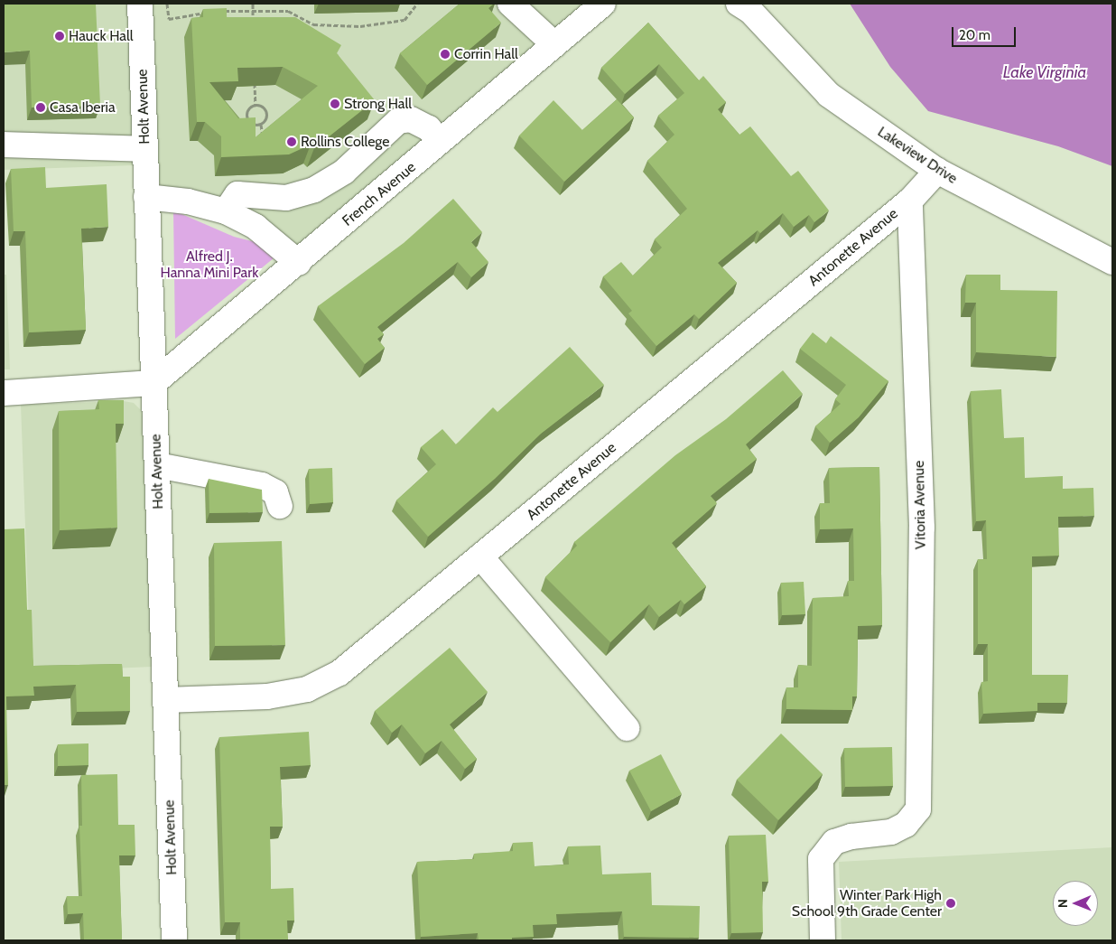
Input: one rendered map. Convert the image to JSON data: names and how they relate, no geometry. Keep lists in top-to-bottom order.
{
  "streets": {
    "street": [
      "Holt Avenue",
      "Lakeview Drive",
      "French Avenue",
      "Antonette Avenue",
      "Vitoria Avenue"
    ]
  },
  "crossings": [
    ["Holt Avenue", "French Avenue"],
    ["Holt Avenue", "Antonette Avenue"],
    ["Lakeview Drive", "Antonette Avenue"],
    ["Antonette Avenue", "Vitoria Avenue"]
  ],
  "water": ["Lake Virginia"],
  "parks": ["Alfred J. Hanna Mini Park"],
  "places": [
    "Hauck Hall",
    "Corrin Hall",
    "Strong Hall",
    "Casa Iberia",
    "Rollins College",
    "Winter Park High School 9th Grade Center"
  ],
  "scale_bar": "20 m",
  "north": "left"
}
